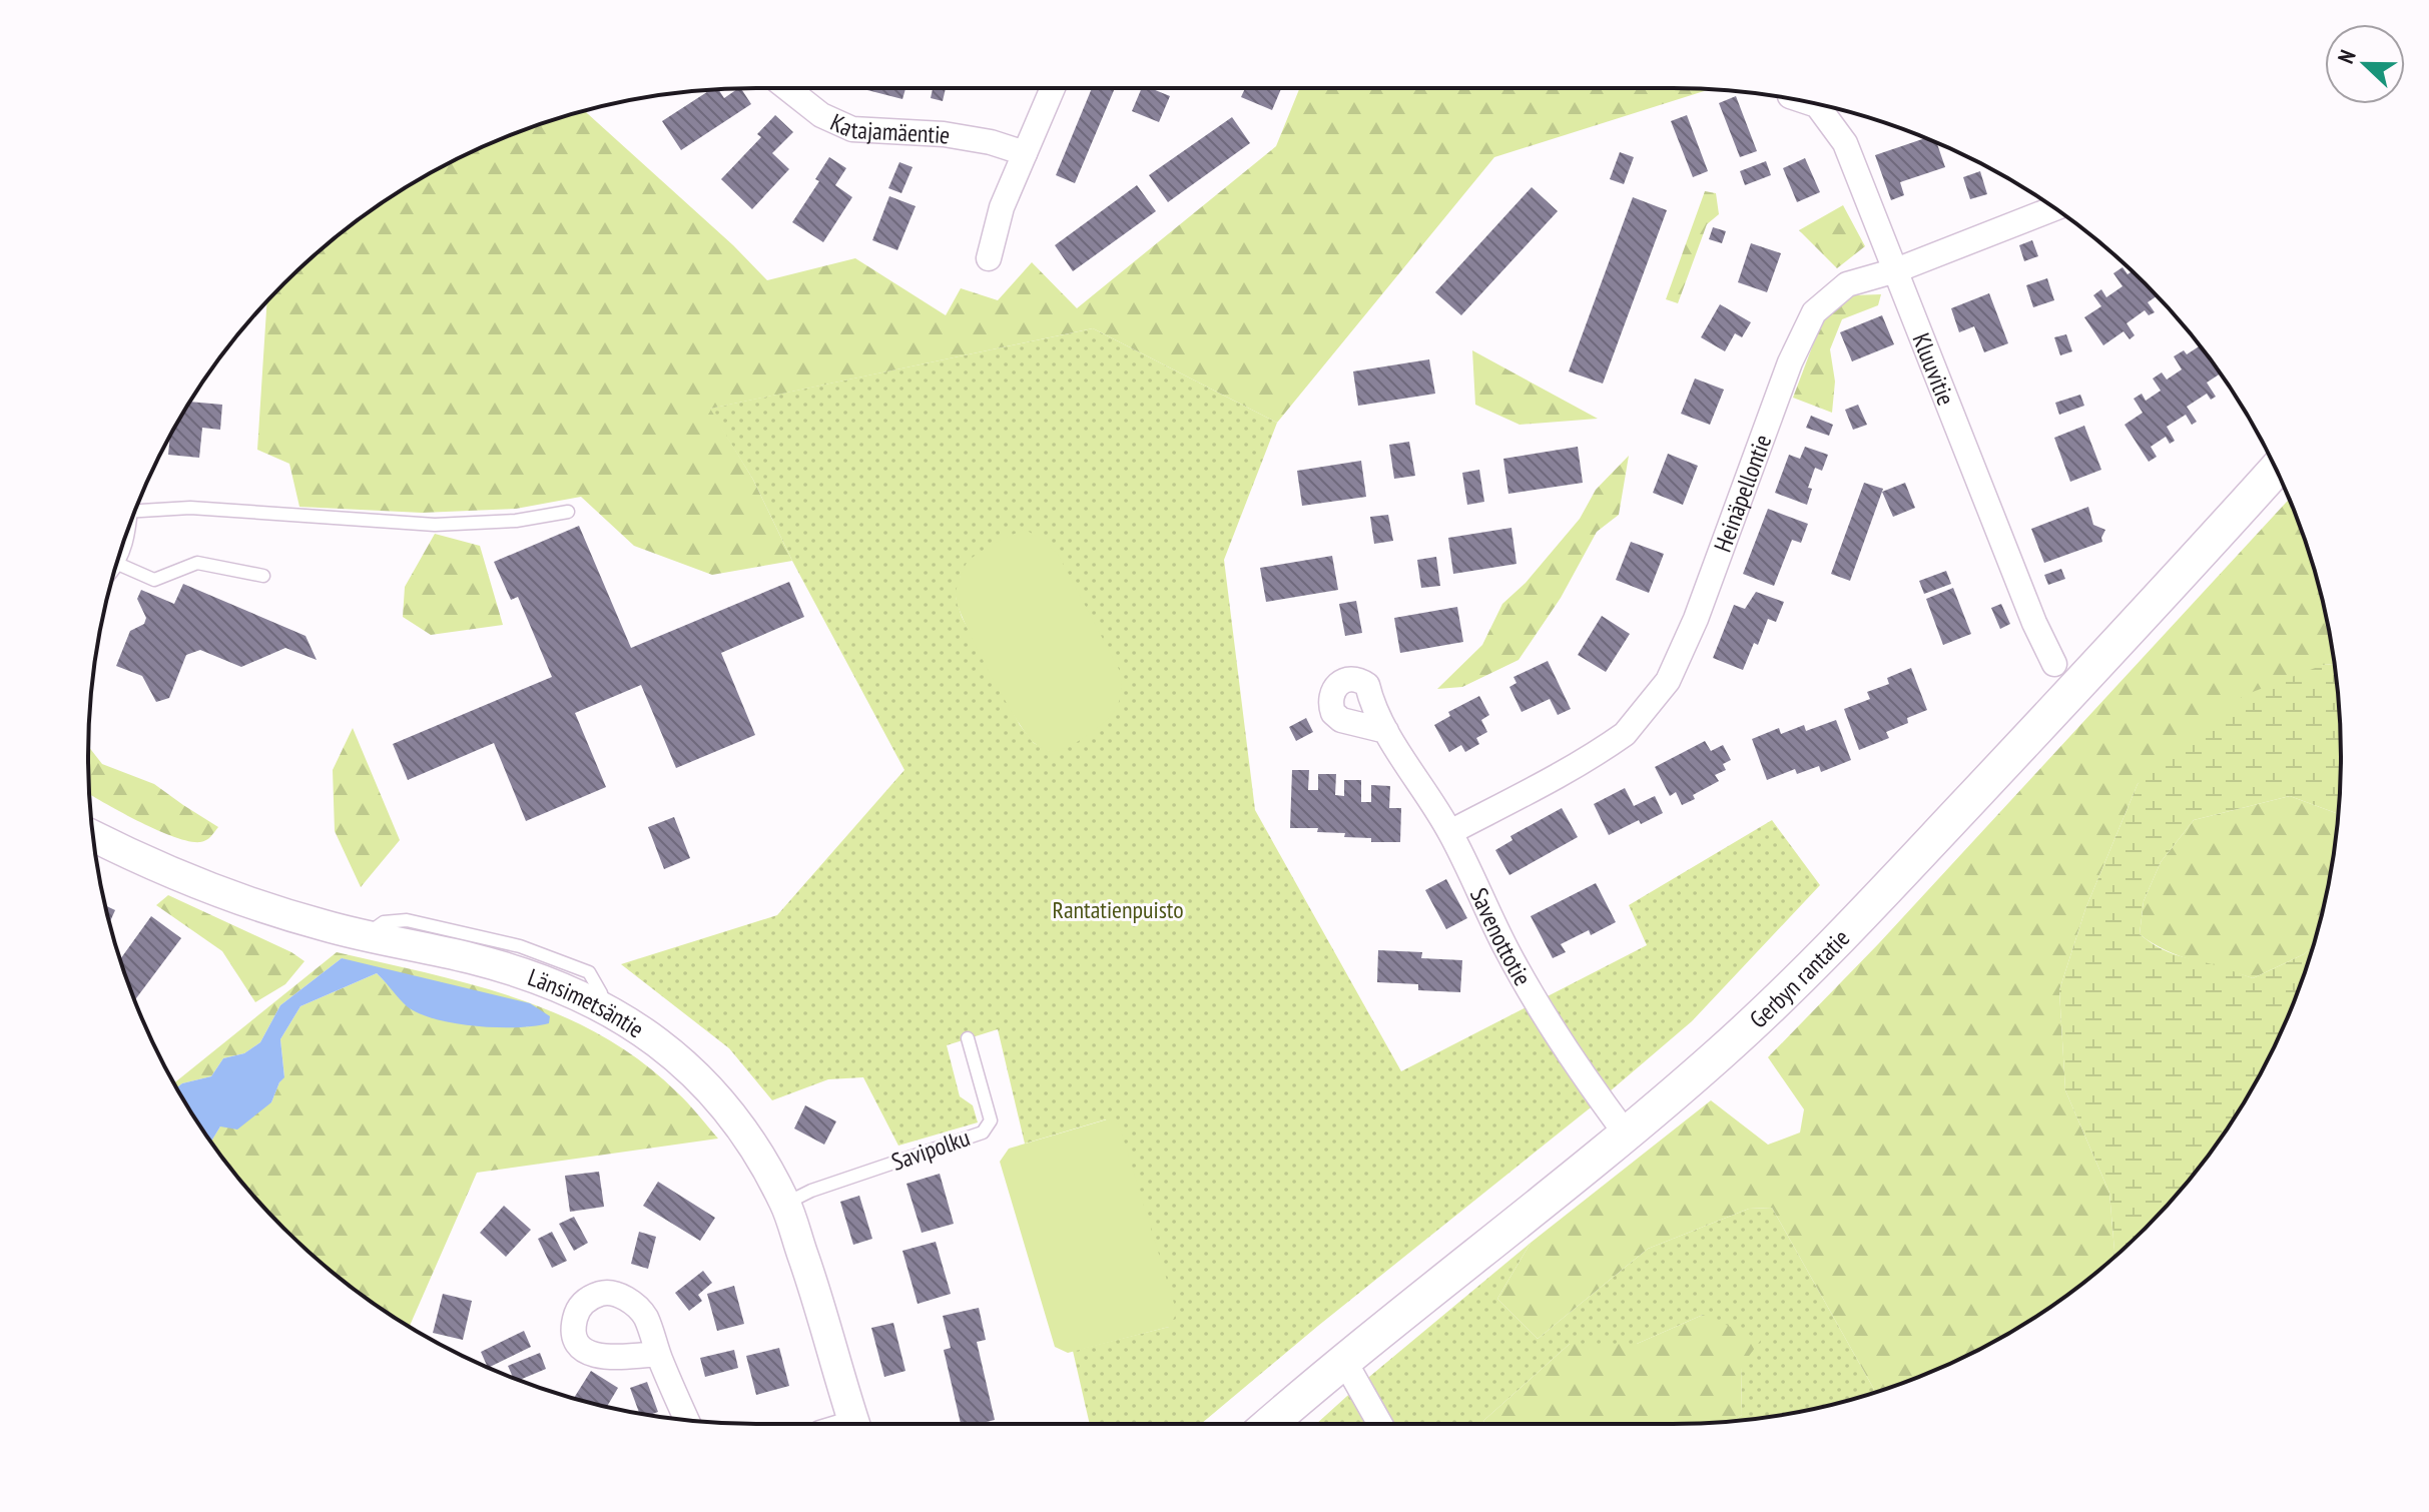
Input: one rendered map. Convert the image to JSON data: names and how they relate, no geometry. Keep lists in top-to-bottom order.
{
  "streets": {
    "main road": ["Gerbyn rantatie"],
    "street": [
      "Katajamäentie",
      "Kluuvitie",
      "Heinäpellontie",
      "Savenottotie",
      "Länsimetsäntie"
    ],
    "lane": ["Savipolku"]
  },
  "crossings": [
    ["Kluuvitie", "Heinäpellontie"],
    ["Heinäpellontie", "Savenottotie"],
    ["Savenottotie", "Gerbyn rantatie"],
    ["Länsimetsäntie", "Savipolku"]
  ],
  "parks": ["Rantatienpuisto"],
  "north": "left"
}
